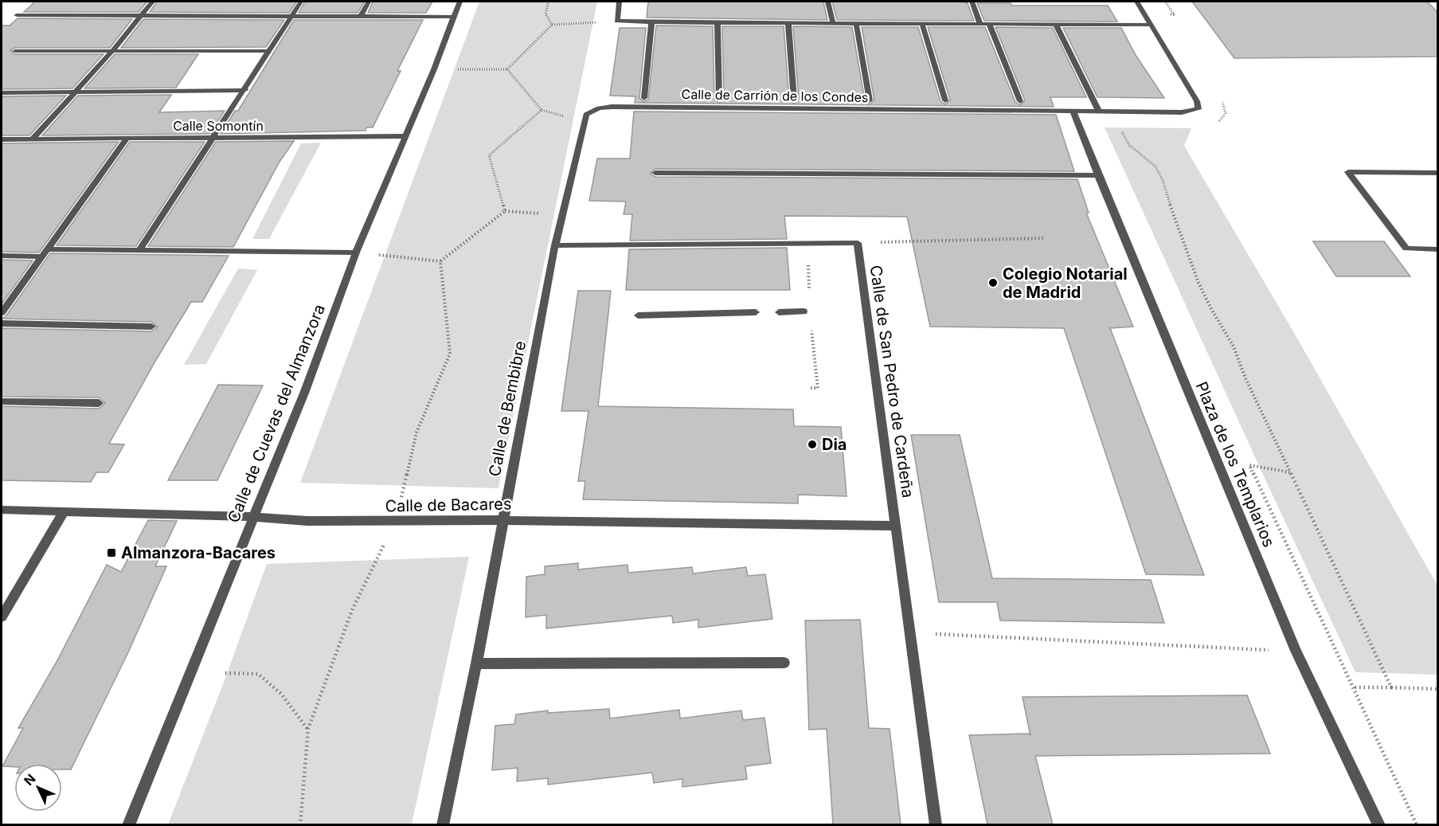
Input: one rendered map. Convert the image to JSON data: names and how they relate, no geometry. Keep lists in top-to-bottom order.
{
  "streets": {
    "street": [
      "Calle de Carrión de los Condes",
      "Calle Somontín",
      "Calle de San Pedro de Cardeña",
      "Calle de Bembibre",
      "Calle de Cuevas del Almanzora",
      "Plaza de los Templarios",
      "Calle de Bacares"
    ]
  },
  "crossings": [
    ["Calle de Carrión de los Condes", "Calle de Bembibre"],
    ["Calle de Carrión de los Condes", "Plaza de los Templarios"],
    ["Calle Somontín", "Calle de Cuevas del Almanzora"],
    ["Calle de San Pedro de Cardeña", "Calle de Bacares"],
    ["Calle de Bembibre", "Calle de Bacares"],
    ["Calle de Cuevas del Almanzora", "Calle de Bacares"]
  ],
  "places": {
    "other": ["Colegio Notarial de Madrid", "Dia"],
    "transit": ["Almanzora-Bacares"]
  },
  "north": "top left"
}
